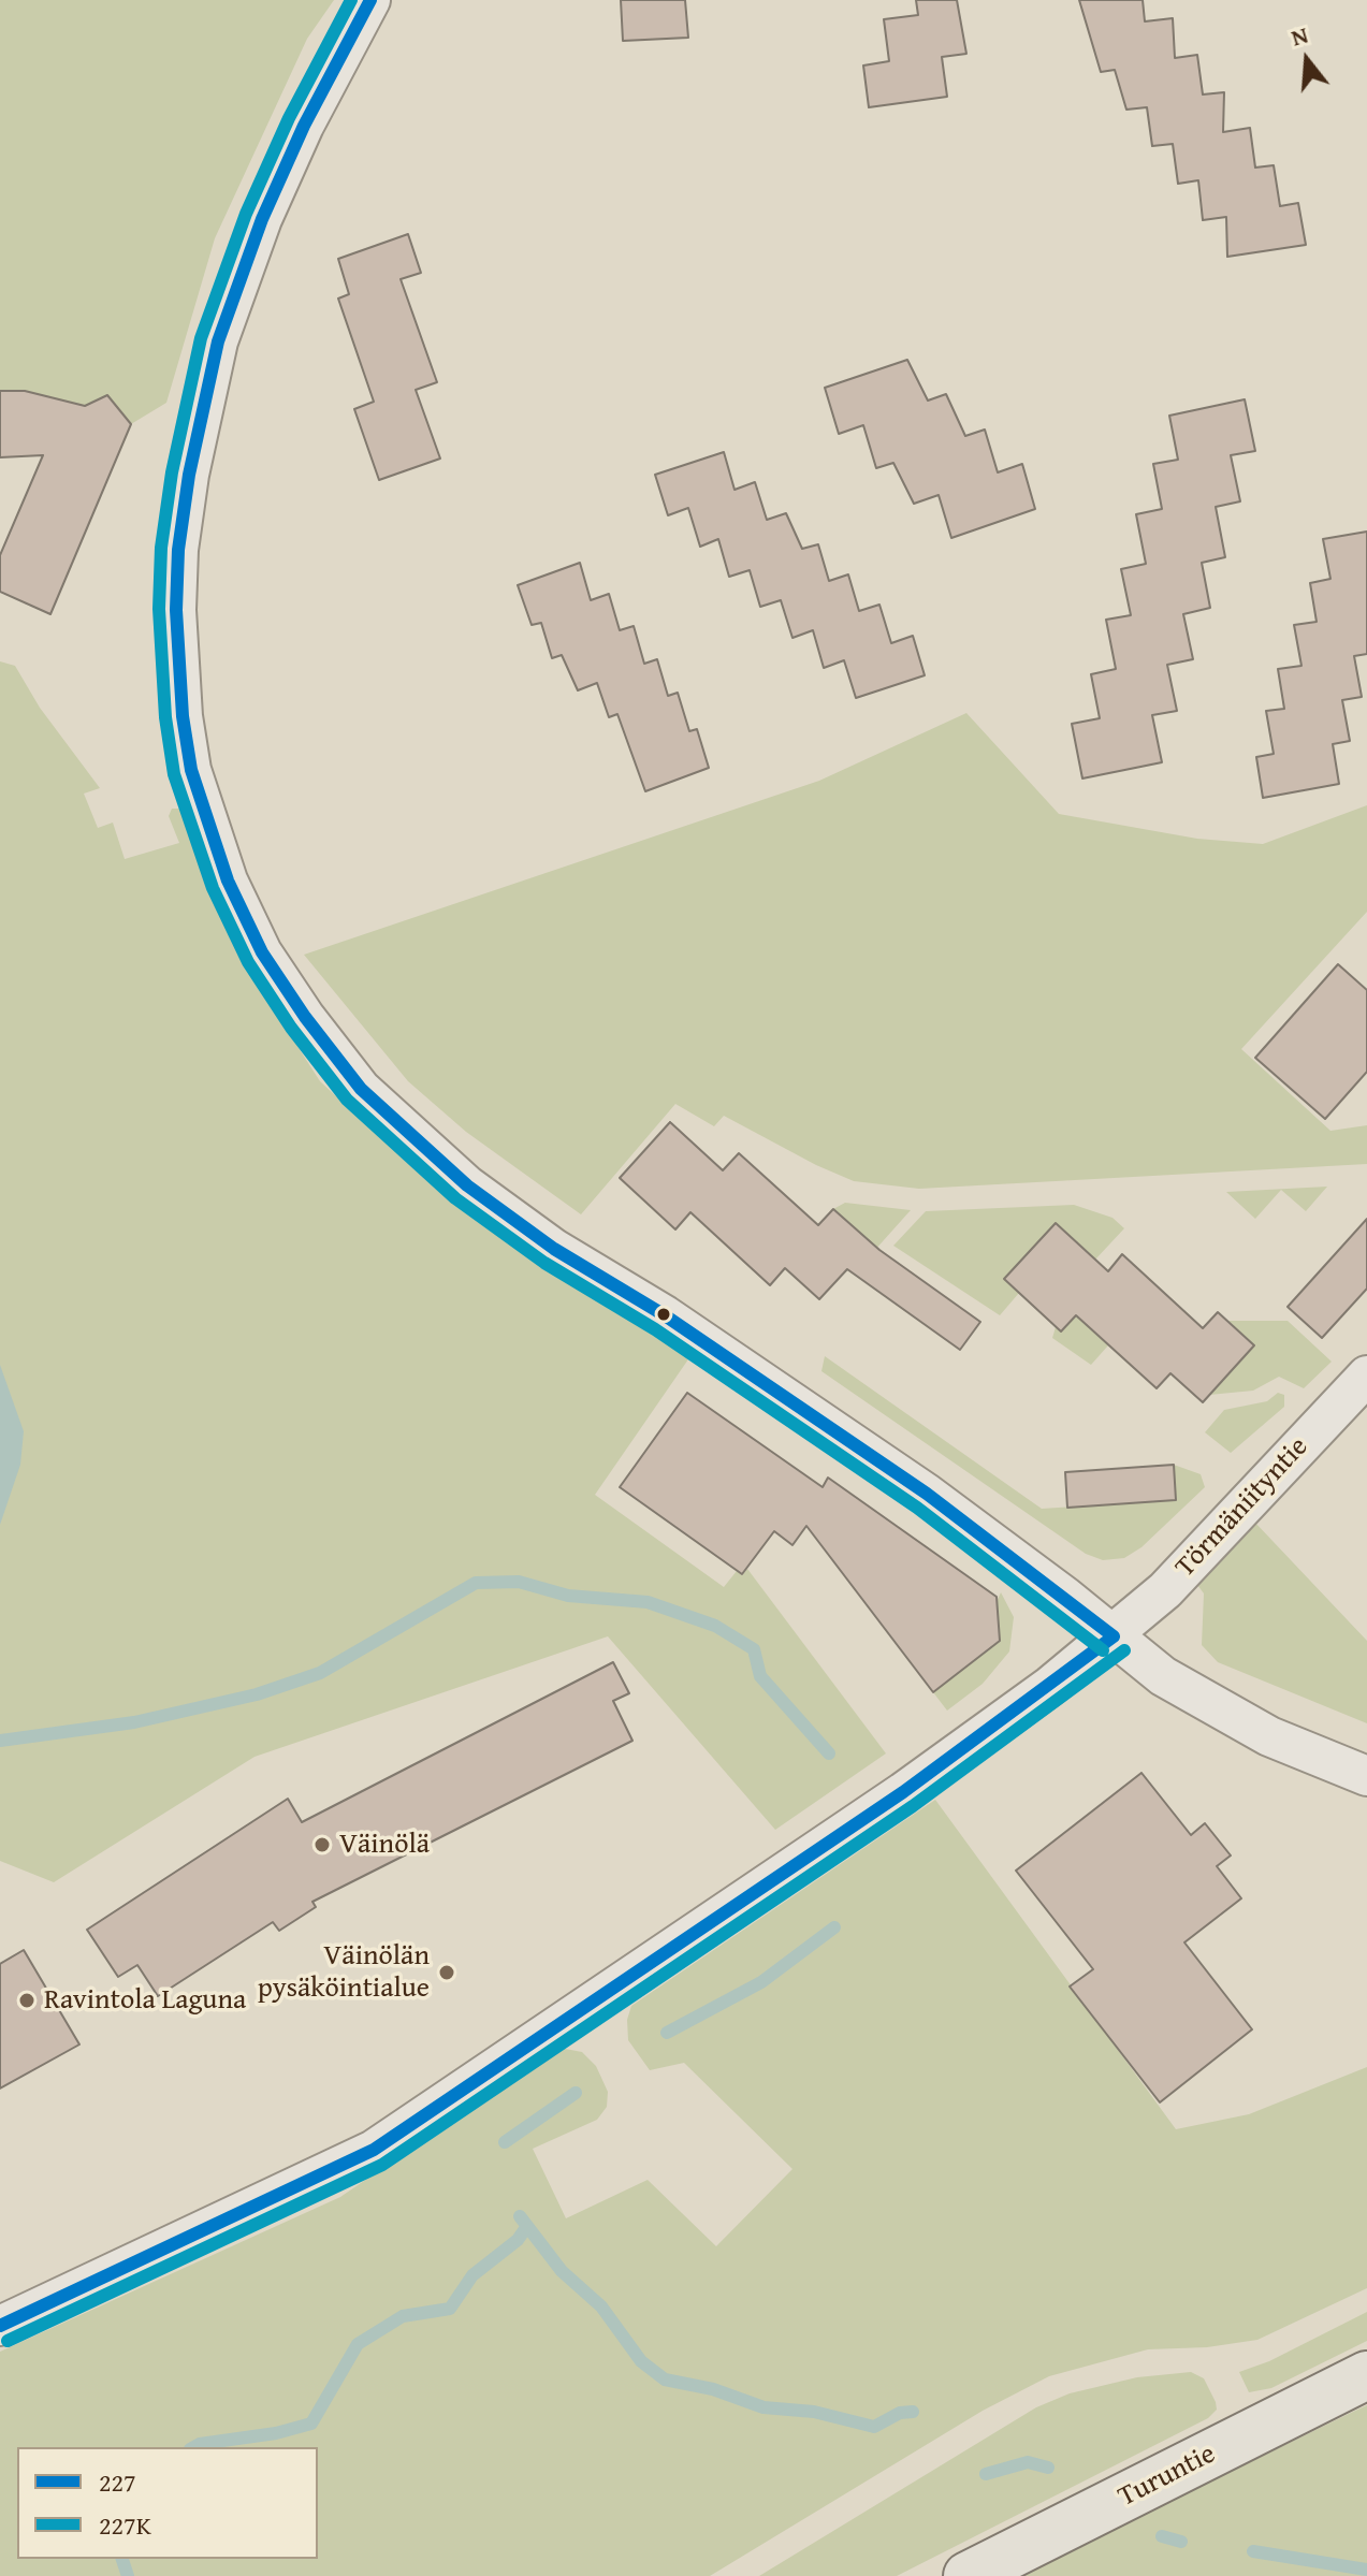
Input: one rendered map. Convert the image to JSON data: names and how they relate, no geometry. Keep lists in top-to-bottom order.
{
  "streets": {
    "main road": ["Turuntie"],
    "street": ["Törmäniityntie"]
  },
  "places": ["Väinölä", "Väinölän pysäköintialue", "Ravintola Laguna"],
  "lines": ["transit line 227", "transit line 227K"],
  "legend": ["227", "227K"],
  "north": "top"
}
